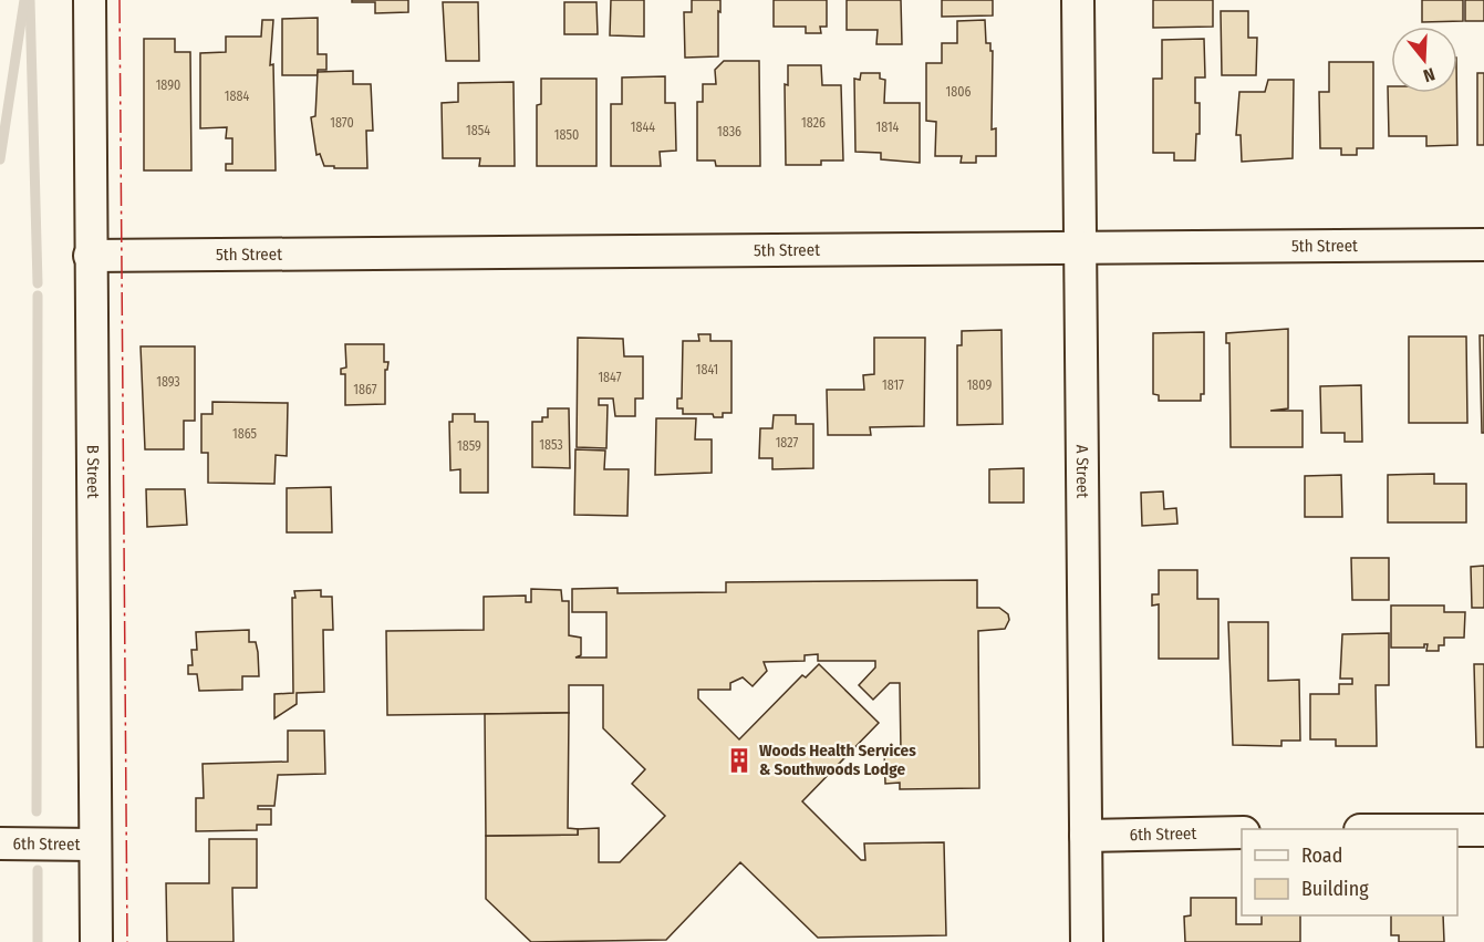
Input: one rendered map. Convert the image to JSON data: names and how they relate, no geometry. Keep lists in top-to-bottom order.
{
  "streets": {
    "street": [
      "5th Street",
      "B Street",
      "A Street",
      "6th Street"
    ]
  },
  "crossings": [
    ["5th Street", "B Street"],
    ["5th Street", "A Street"],
    ["B Street", "6th Street"],
    ["A Street", "6th Street"]
  ],
  "places": {
    "building": ["Woods Health Services & Southwoods Lodge"]
  },
  "house_numbers": [
    "1890",
    "1806",
    "1884",
    "1870",
    "1826",
    "1844",
    "1814",
    "1854",
    "1836",
    "1850",
    "1841",
    "1847",
    "1893",
    "1817",
    "1809",
    "1867",
    "1865",
    "1827",
    "1853",
    "1859"
  ],
  "legend": ["Road", "Building"],
  "north": "bottom"
}
